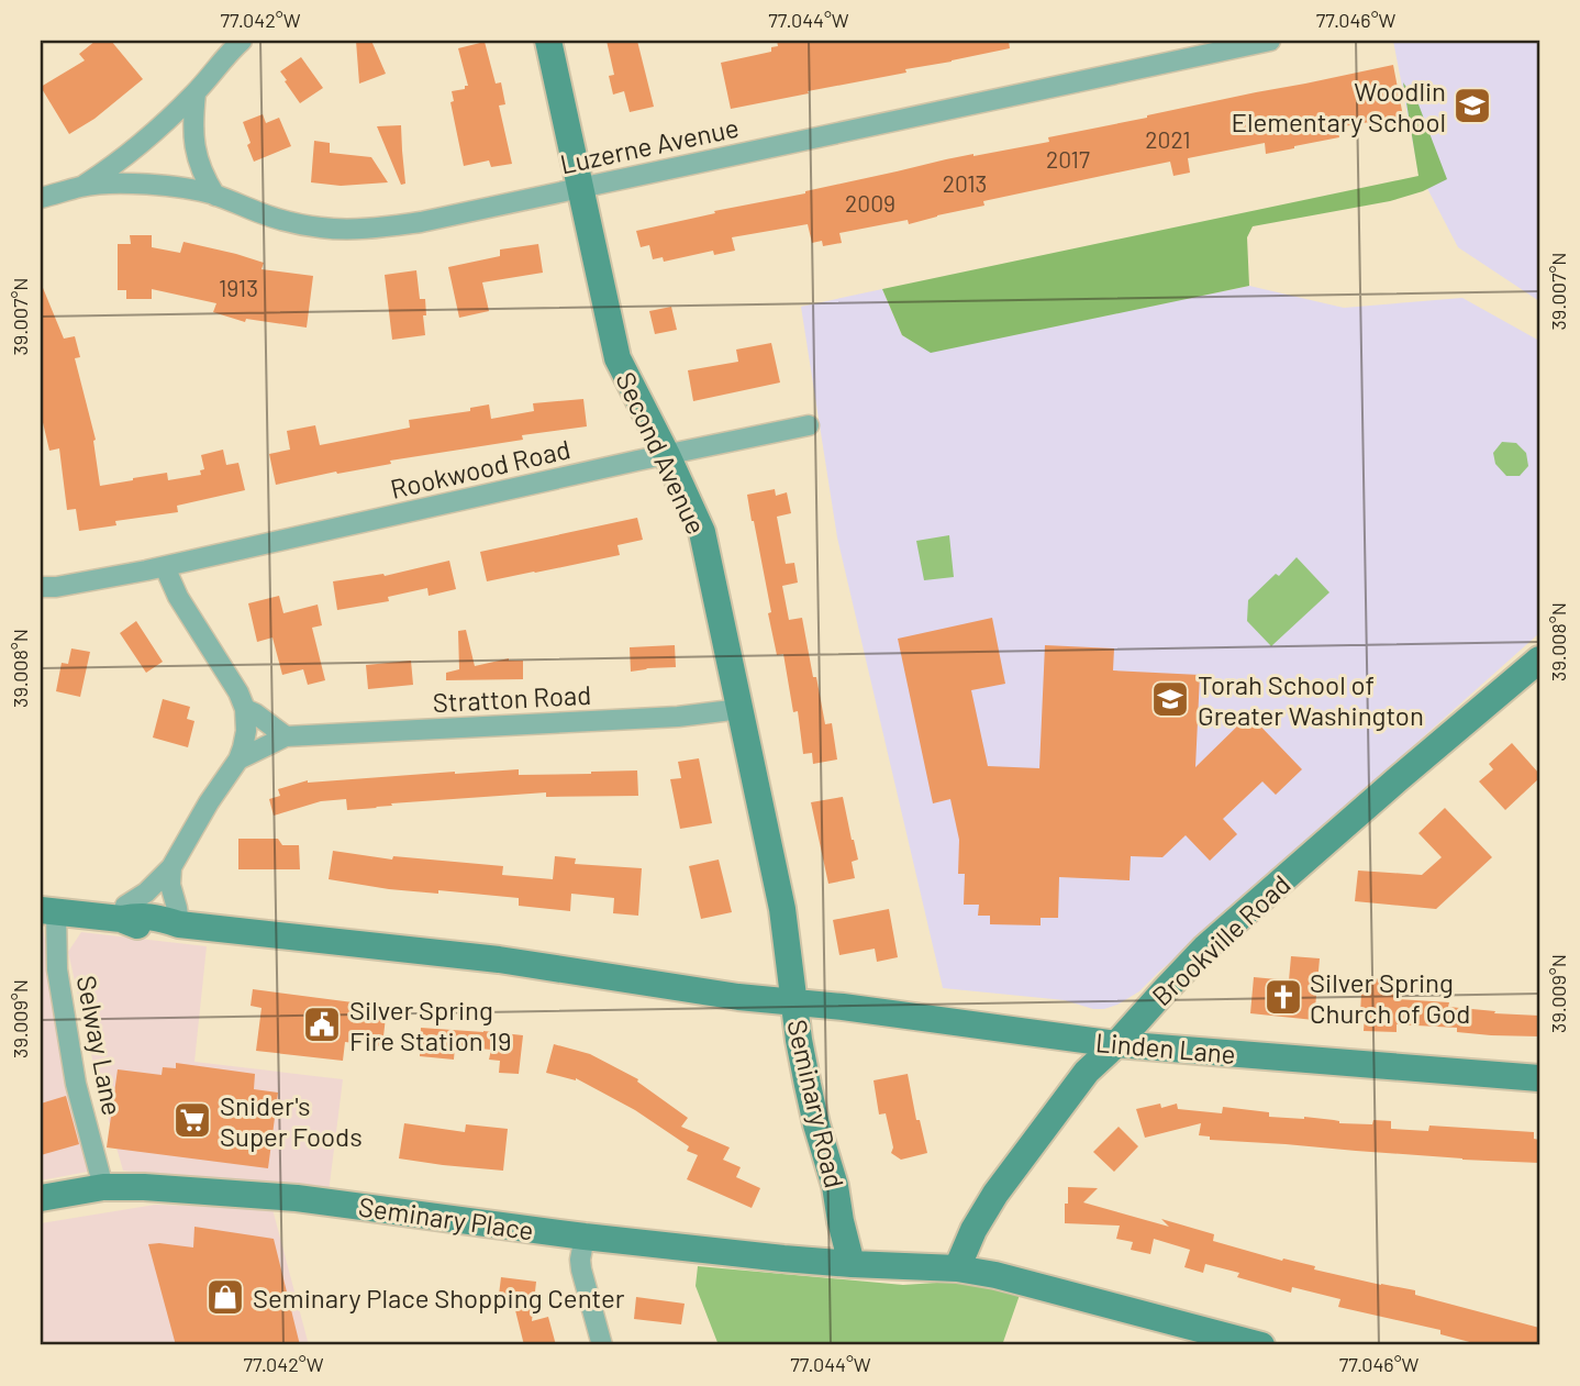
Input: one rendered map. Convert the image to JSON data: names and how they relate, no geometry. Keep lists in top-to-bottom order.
{
  "streets": {
    "street": [
      "Luzerne Avenue",
      "Second Avenue",
      "Rookwood Road",
      "Stratton Road",
      "Brookville Road",
      "Selway Lane",
      "Linden Lane",
      "Seminary Road",
      "Seminary Place"
    ]
  },
  "crossings": [
    ["Luzerne Avenue", "Second Avenue"],
    ["Second Avenue", "Rookwood Road"],
    ["Second Avenue", "Stratton Road"],
    ["Second Avenue", "Linden Lane"],
    ["Second Avenue", "Seminary Road"],
    ["Brookville Road", "Linden Lane"],
    ["Selway Lane", "Seminary Road"],
    ["Selway Lane", "Seminary Place"],
    ["Linden Lane", "Seminary Road"],
    ["Seminary Road", "Seminary Place"]
  ],
  "places": {
    "school or university": ["Woodlin Elementary School", "Torah School of Greater Washington"],
    "church": ["Silver Spring Church of God"],
    "public building": ["Silver Spring Fire Station 19"],
    "supermarket": ["Snider's Super Foods"],
    "shop": ["Seminary Place Shopping Center"]
  },
  "house_numbers": [
    "2021",
    "2017",
    "2013",
    "2009",
    "1913"
  ],
  "coordinates": [
    "77.042°W",
    "77.044°W",
    "77.046°W",
    "39.007°N",
    "39.008°N",
    "39.009°N"
  ]
}
